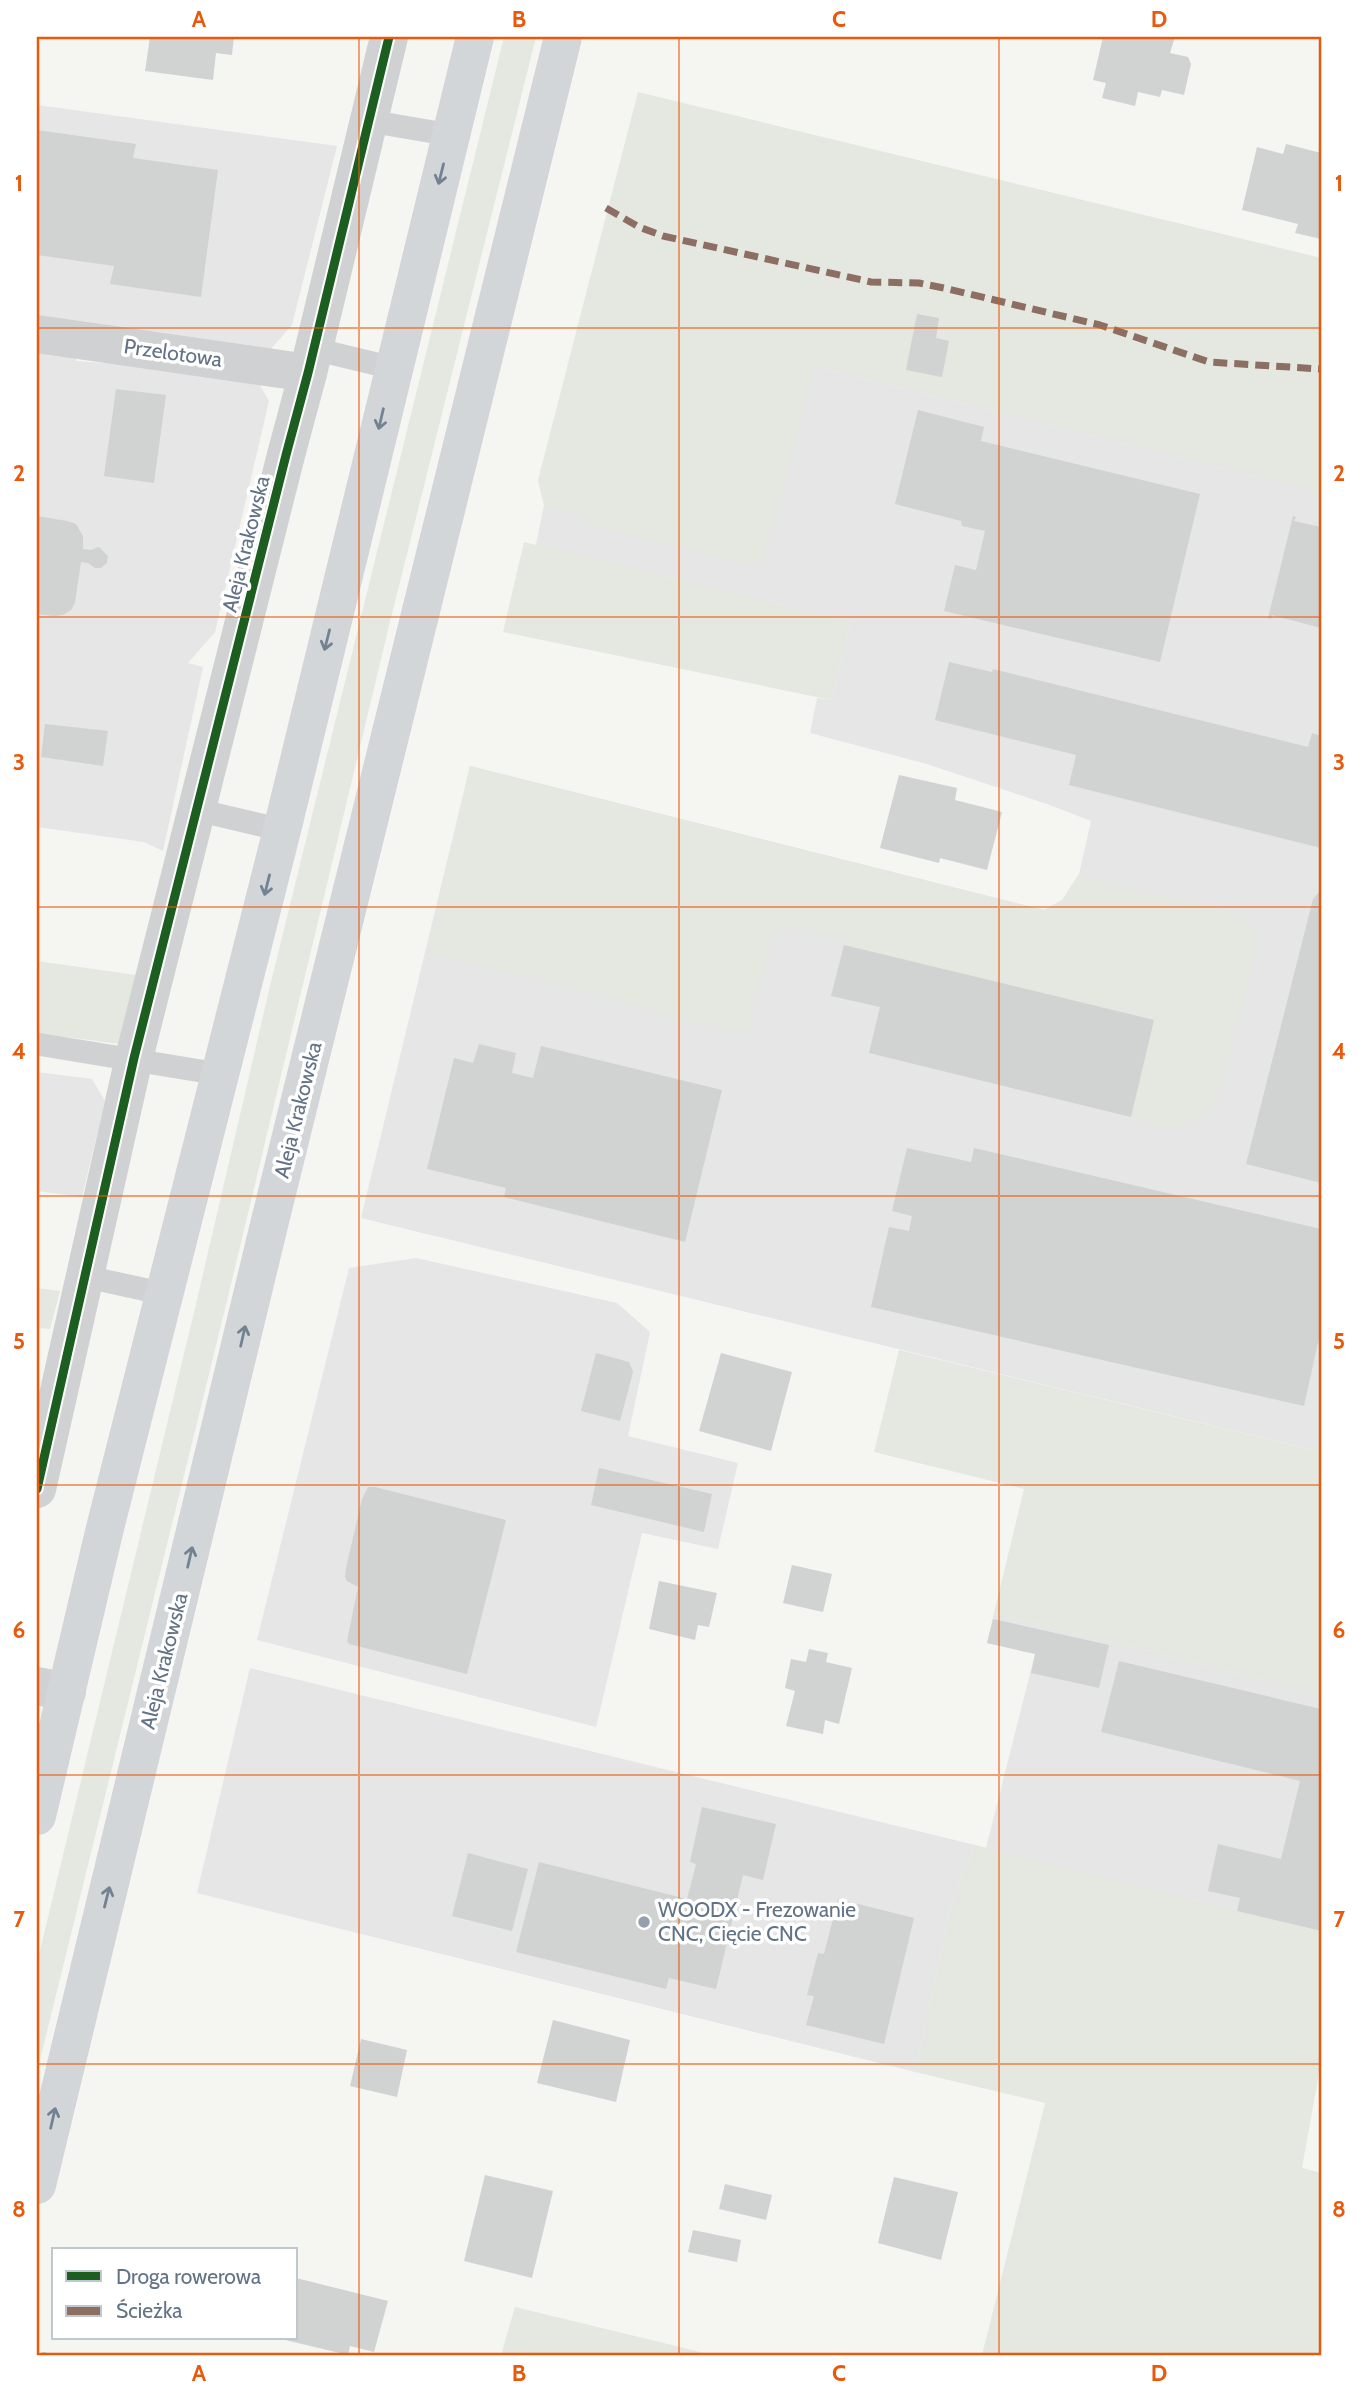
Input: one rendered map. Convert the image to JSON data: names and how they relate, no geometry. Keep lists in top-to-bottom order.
{
  "streets": {
    "main road": ["Aleja Krakowska"],
    "street": ["Przelotowa"]
  },
  "crossings": [
    ["Przelotowa", "Aleja Krakowska"]
  ],
  "places": ["WOODX - Frezowanie CNC, Cięcie CNC"],
  "legend": ["Droga rowerowa", "Ścieżka"],
  "grid": {
    "columns": [
      "A",
      "B",
      "C",
      "D"
    ],
    "rows": [
      "1",
      "2",
      "3",
      "4",
      "5",
      "6",
      "7",
      "8"
    ]
  }
}
